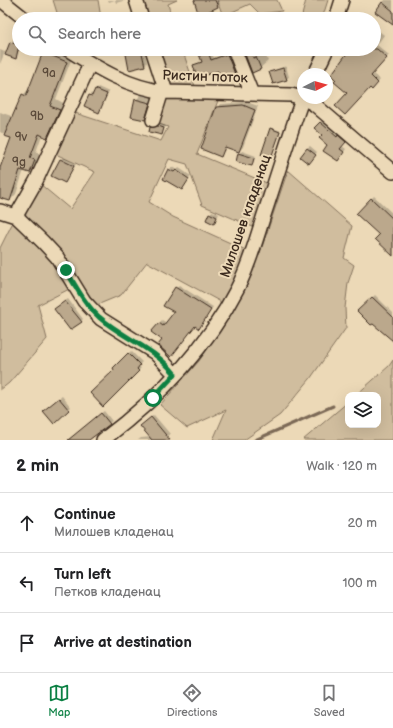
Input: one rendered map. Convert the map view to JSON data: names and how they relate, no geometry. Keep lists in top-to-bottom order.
{
  "streets": {
    "street": ["Ристин поток", "Милошев кладенац"]
  },
  "house_numbers": [
    "9a",
    "9b",
    "9v",
    "9g"
  ],
  "north": "right",
  "page": {
    "search": "Search here",
    "heading": ["2 min", "Walk · 120 m"],
    "list": [
      ["Continue", "Милошев кладенац", "20 m"],
      ["Turn left", "Петков кладенац", "100 m"],
      "Arrive at destination"
    ],
    "nav": ["Map", "Directions", "Saved"]
  }
}
